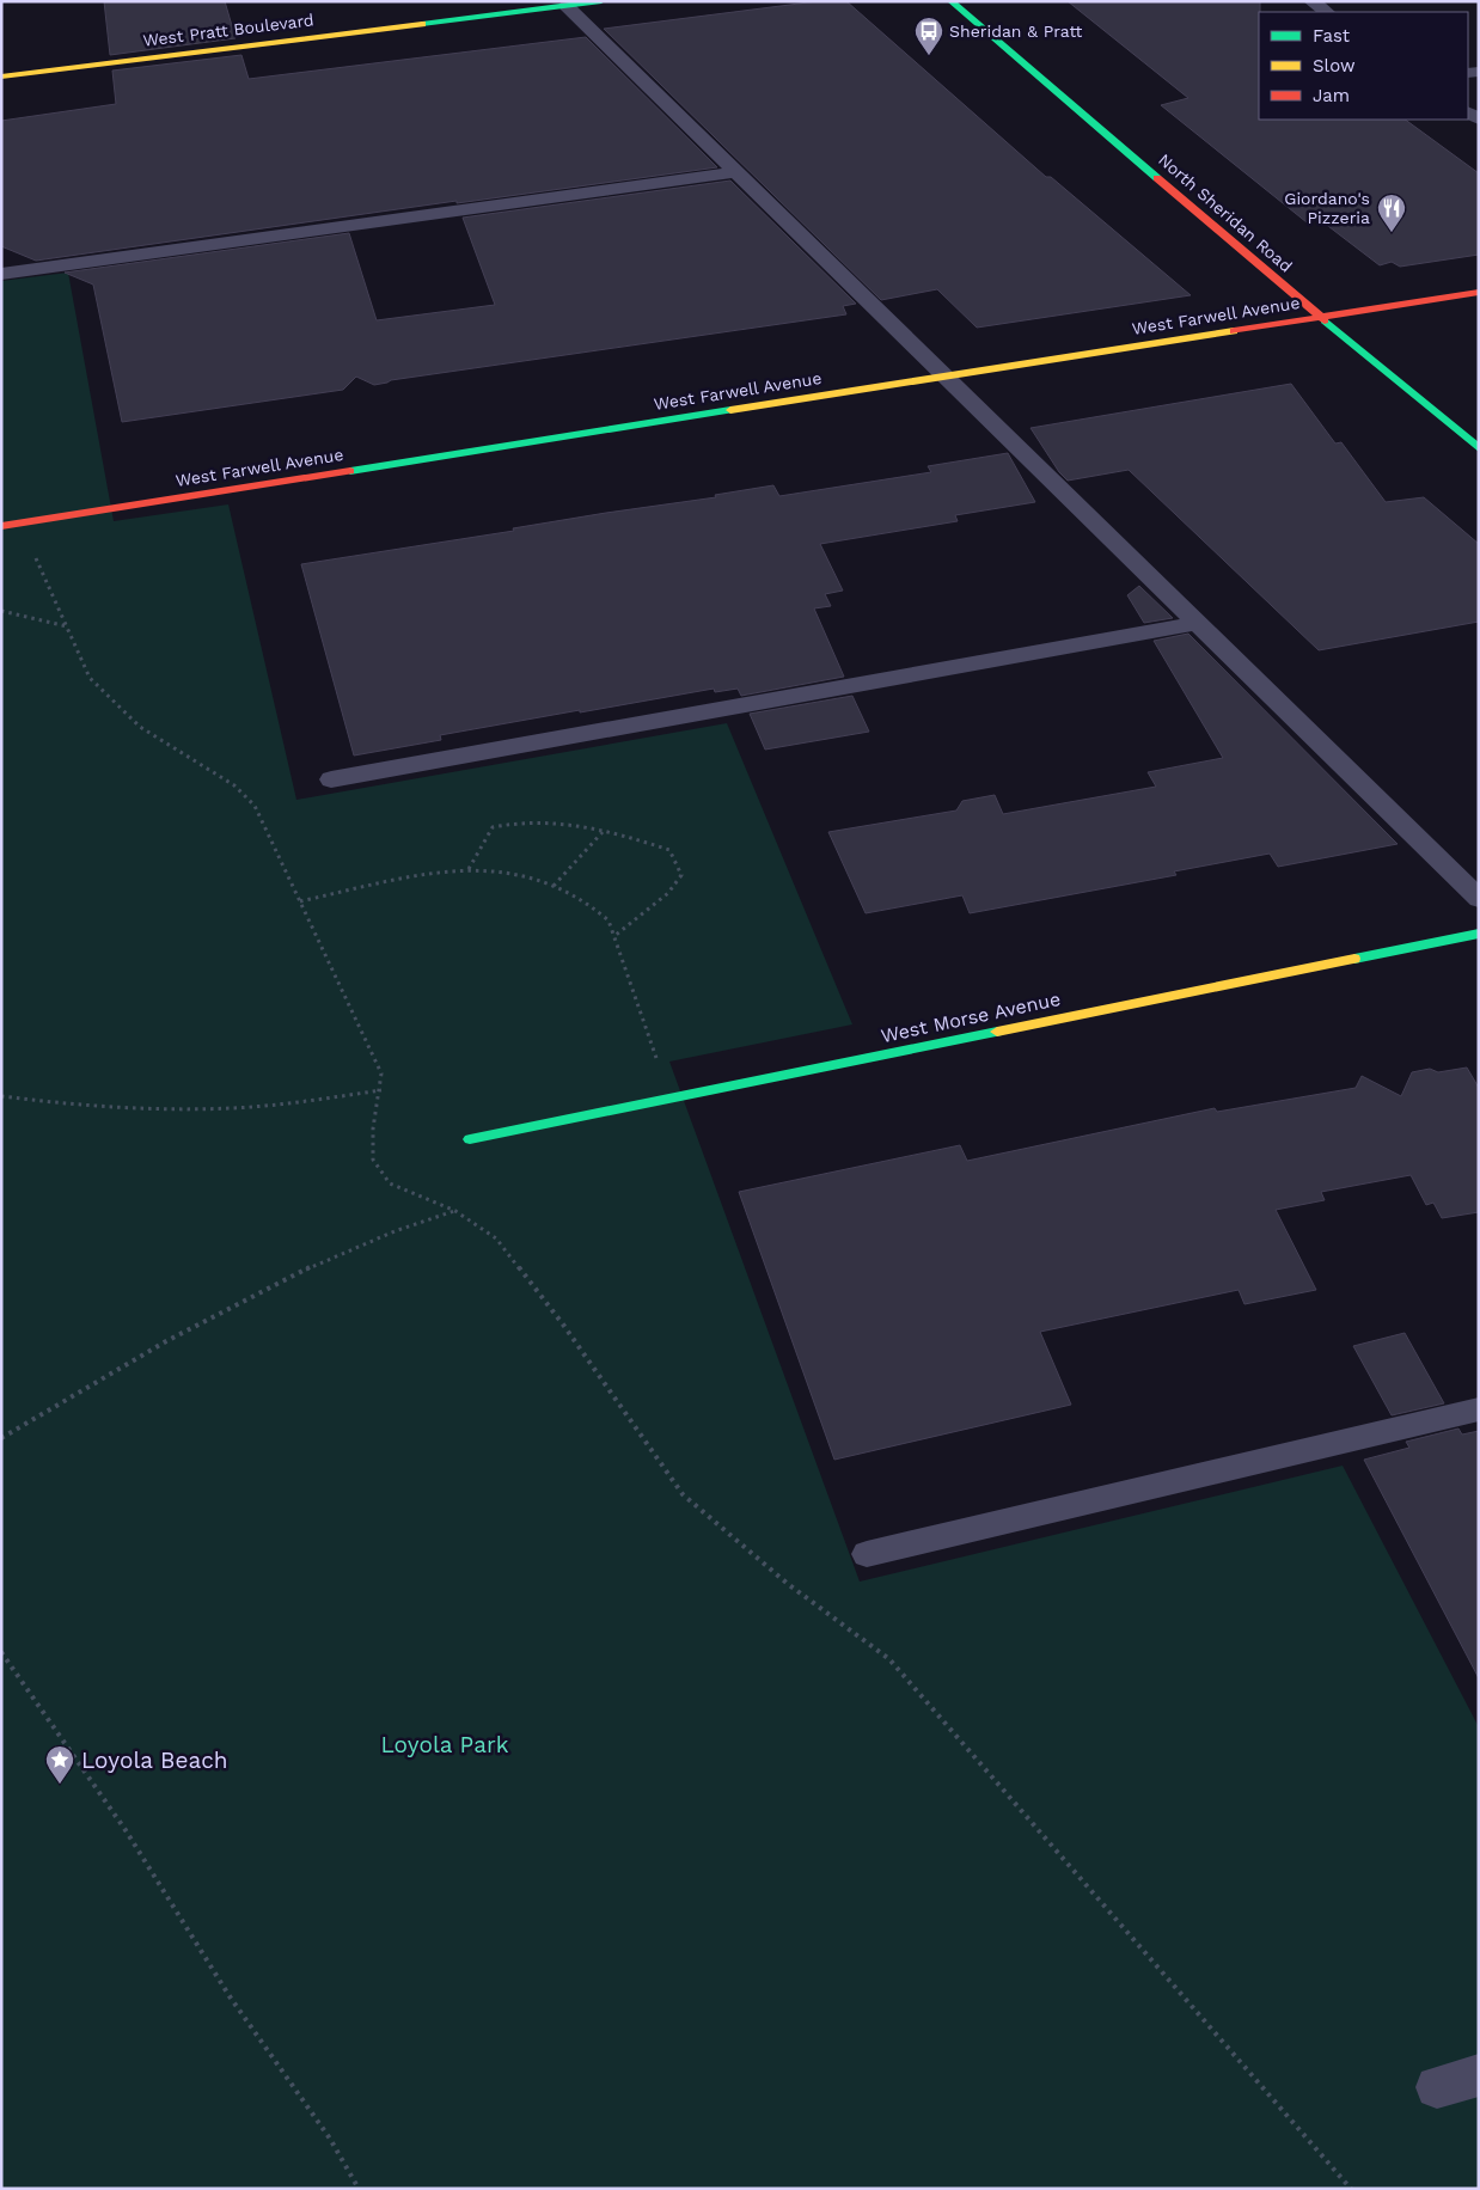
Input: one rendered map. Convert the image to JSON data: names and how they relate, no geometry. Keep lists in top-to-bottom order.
{
  "streets": {
    "street": [
      "West Pratt Boulevard",
      "North Sheridan Road",
      "West Farwell Avenue",
      "West Morse Avenue"
    ]
  },
  "crossings": [
    ["North Sheridan Road", "West Farwell Avenue"]
  ],
  "parks": ["Loyola Park"],
  "places": {
    "bus stop": ["Sheridan & Pratt"],
    "restaurant": ["Giordano's Pizzeria"],
    "place": ["Loyola Beach"]
  },
  "legend": ["Fast", "Slow", "Jam"]
}
